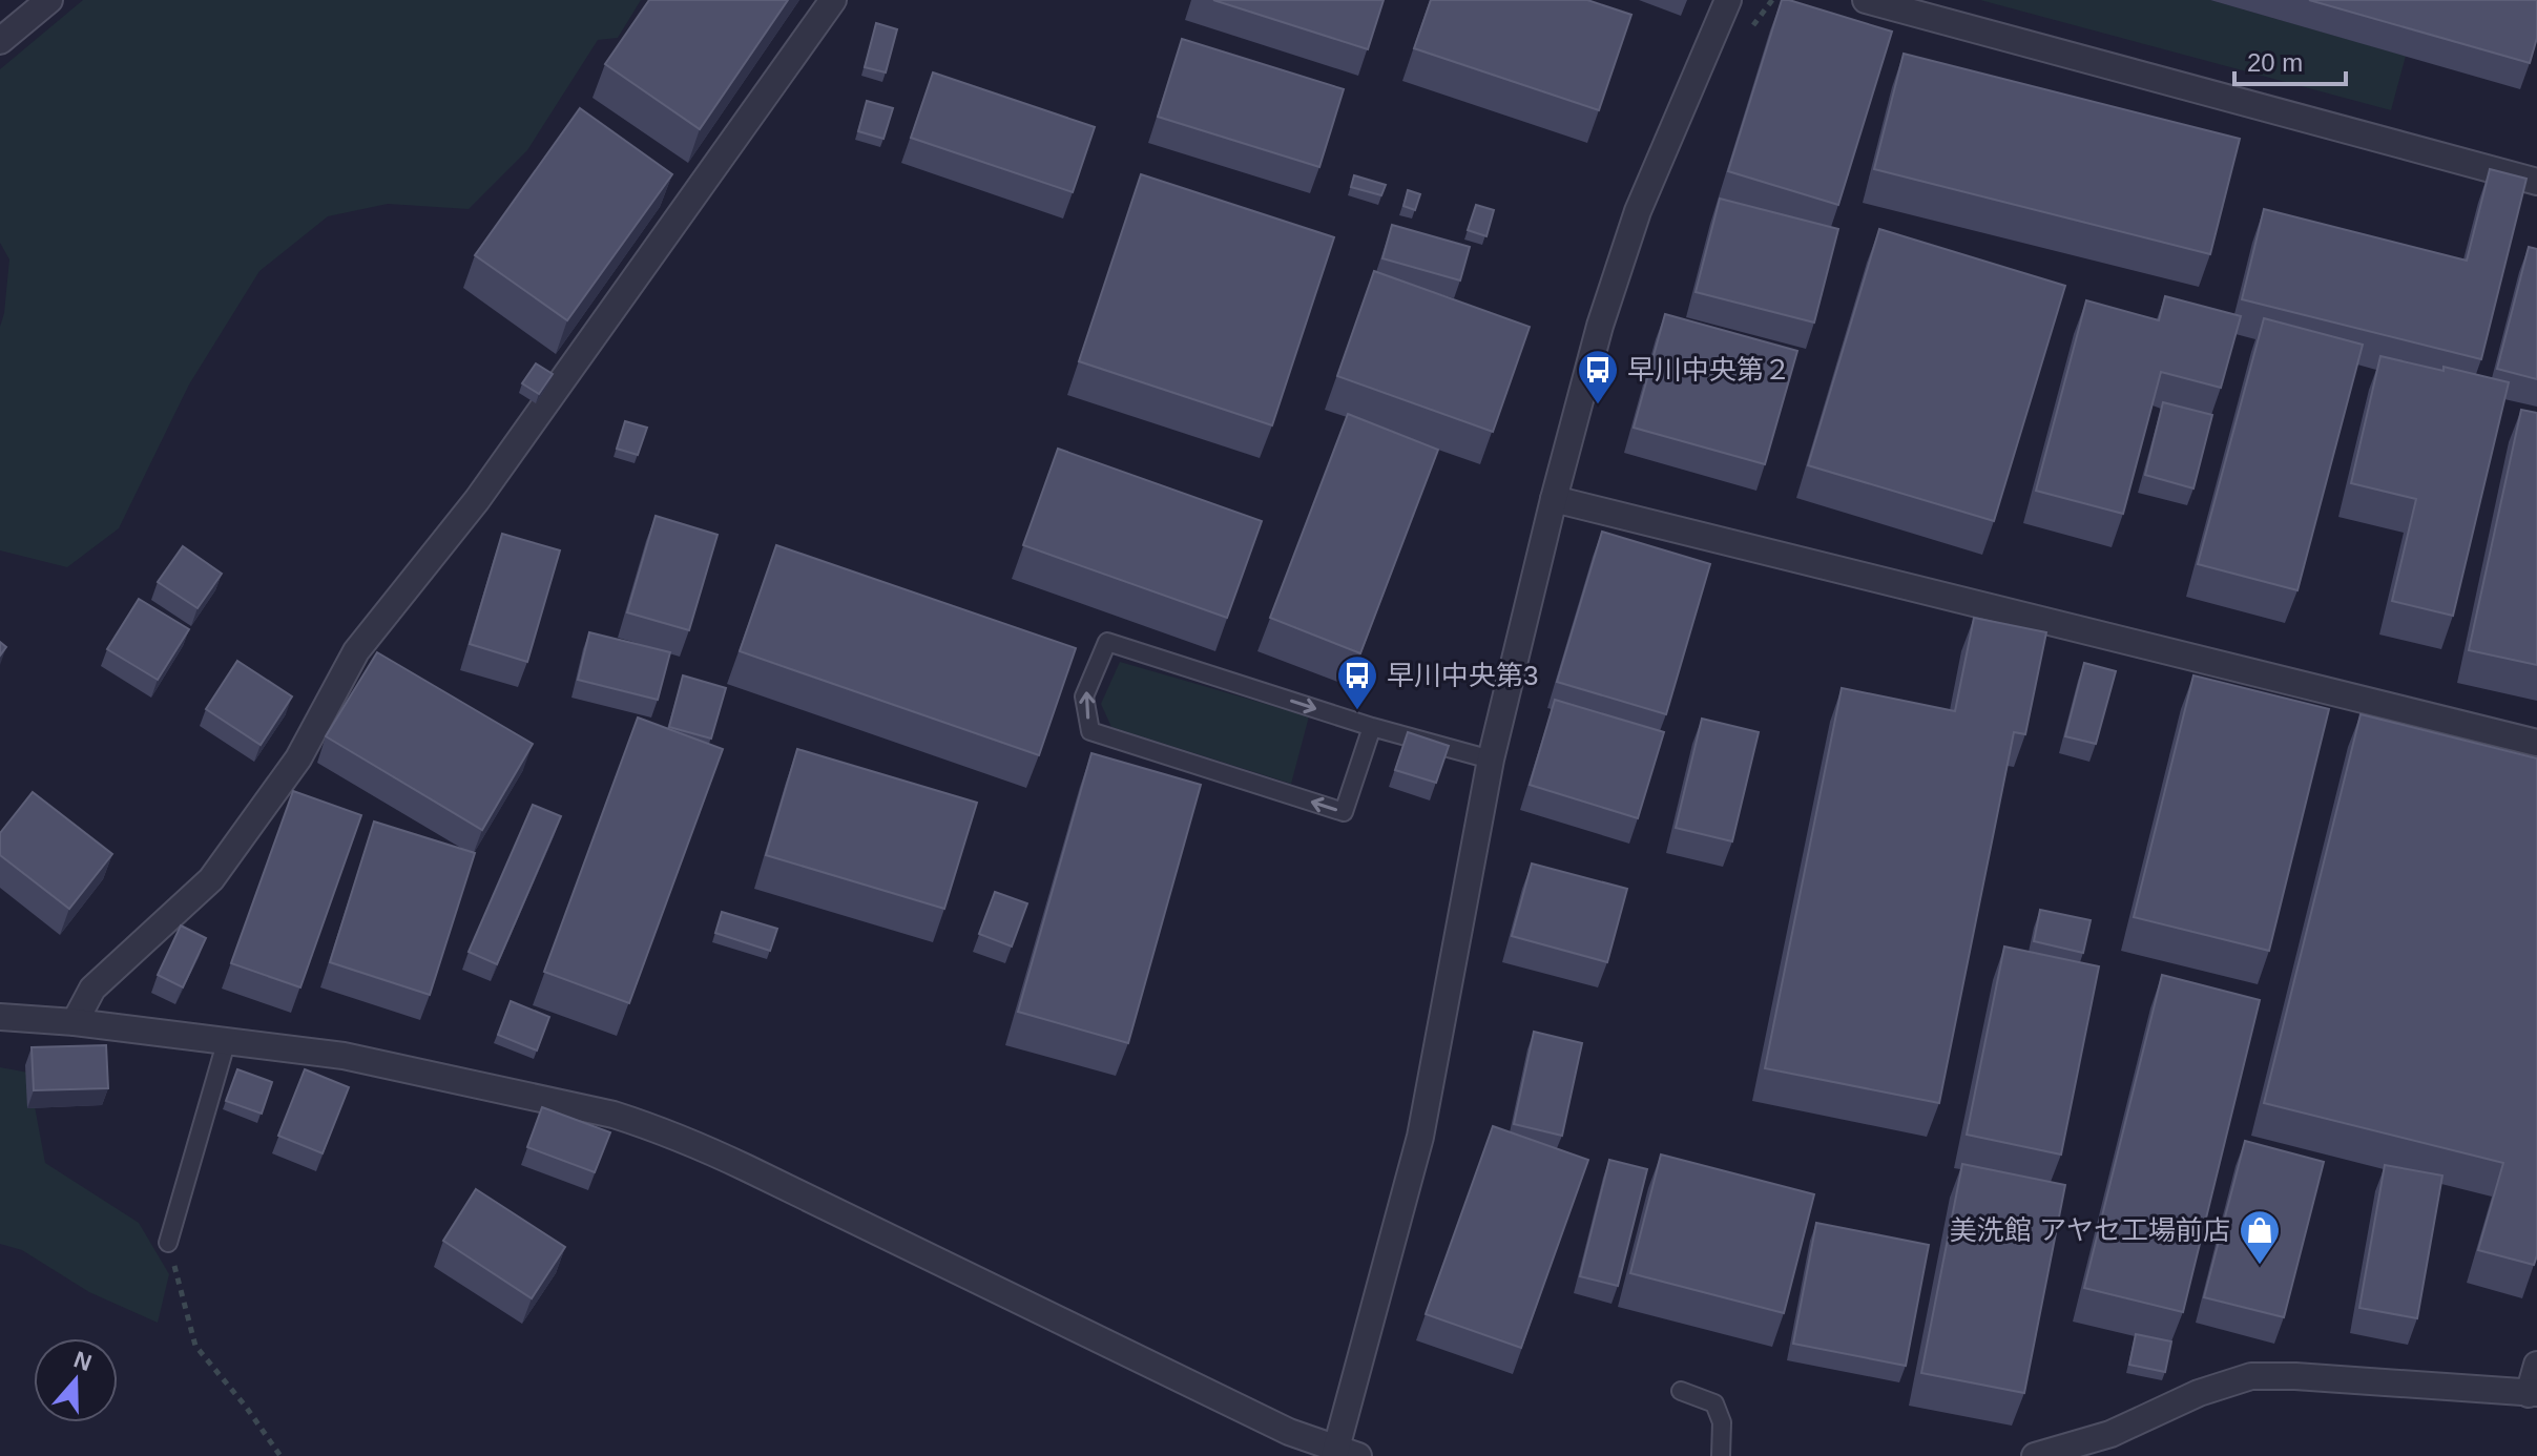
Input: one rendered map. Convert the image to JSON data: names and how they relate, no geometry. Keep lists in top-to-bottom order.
{
  "places": {
    "bus stop": ["早川中央第２", "早川中央第3"],
    "shop": ["美洗館 アヤセ工場前店"]
  },
  "scale_bar": "20 m",
  "north": "top"
}
